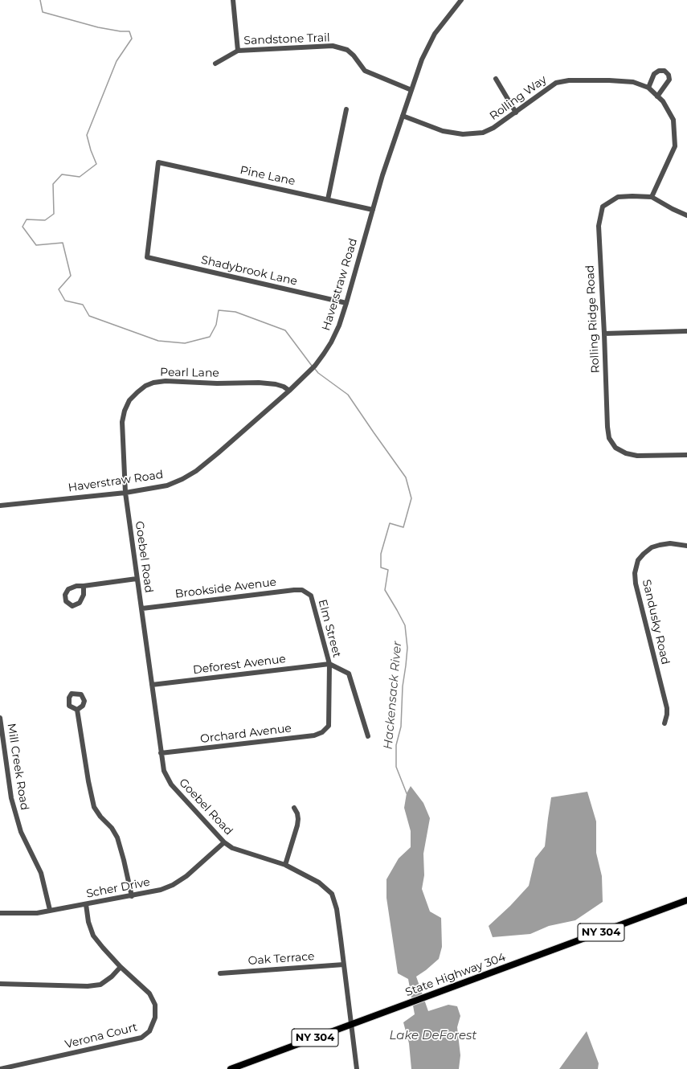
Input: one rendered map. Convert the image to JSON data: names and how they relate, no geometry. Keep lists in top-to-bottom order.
{
  "streets": {
    "main road": ["NY 304", "State Highway 304"],
    "street": [
      "Sandstone Trail",
      "Rolling Way",
      "Pine Lane",
      "Shadybrook Lane",
      "Haverstraw Road",
      "Rolling Ridge Road",
      "Pearl Lane",
      "Goebel Road",
      "Brookside Avenue",
      "Sandusky Road",
      "Elm Street",
      "Deforest Avenue",
      "Orchard Avenue",
      "Mill Creek Road",
      "Scher Drive",
      "Oak Terrace",
      "Verona Court"
    ]
  },
  "crossings": [
    ["Sandstone Trail", "Haverstraw Road"],
    ["Rolling Way", "Haverstraw Road"],
    ["Rolling Way", "Rolling Ridge Road"],
    ["Pine Lane", "Shadybrook Lane"],
    ["Pine Lane", "Haverstraw Road"],
    ["Shadybrook Lane", "Haverstraw Road"],
    ["Haverstraw Road", "Pearl Lane"],
    ["Haverstraw Road", "Goebel Road"],
    ["Pearl Lane", "Goebel Road"],
    ["Goebel Road", "Brookside Avenue"],
    ["Goebel Road", "Deforest Avenue"],
    ["Goebel Road", "Orchard Avenue"],
    ["Goebel Road", "Scher Drive"],
    ["Goebel Road", "Oak Terrace"],
    ["Goebel Road", "State Highway 304"],
    ["Brookside Avenue", "Elm Street"],
    ["Elm Street", "Deforest Avenue"],
    ["Elm Street", "Orchard Avenue"],
    ["Mill Creek Road", "Scher Drive"],
    ["Scher Drive", "Verona Court"]
  ],
  "water": ["Hackensack River", "Lake DeForest"]
}
